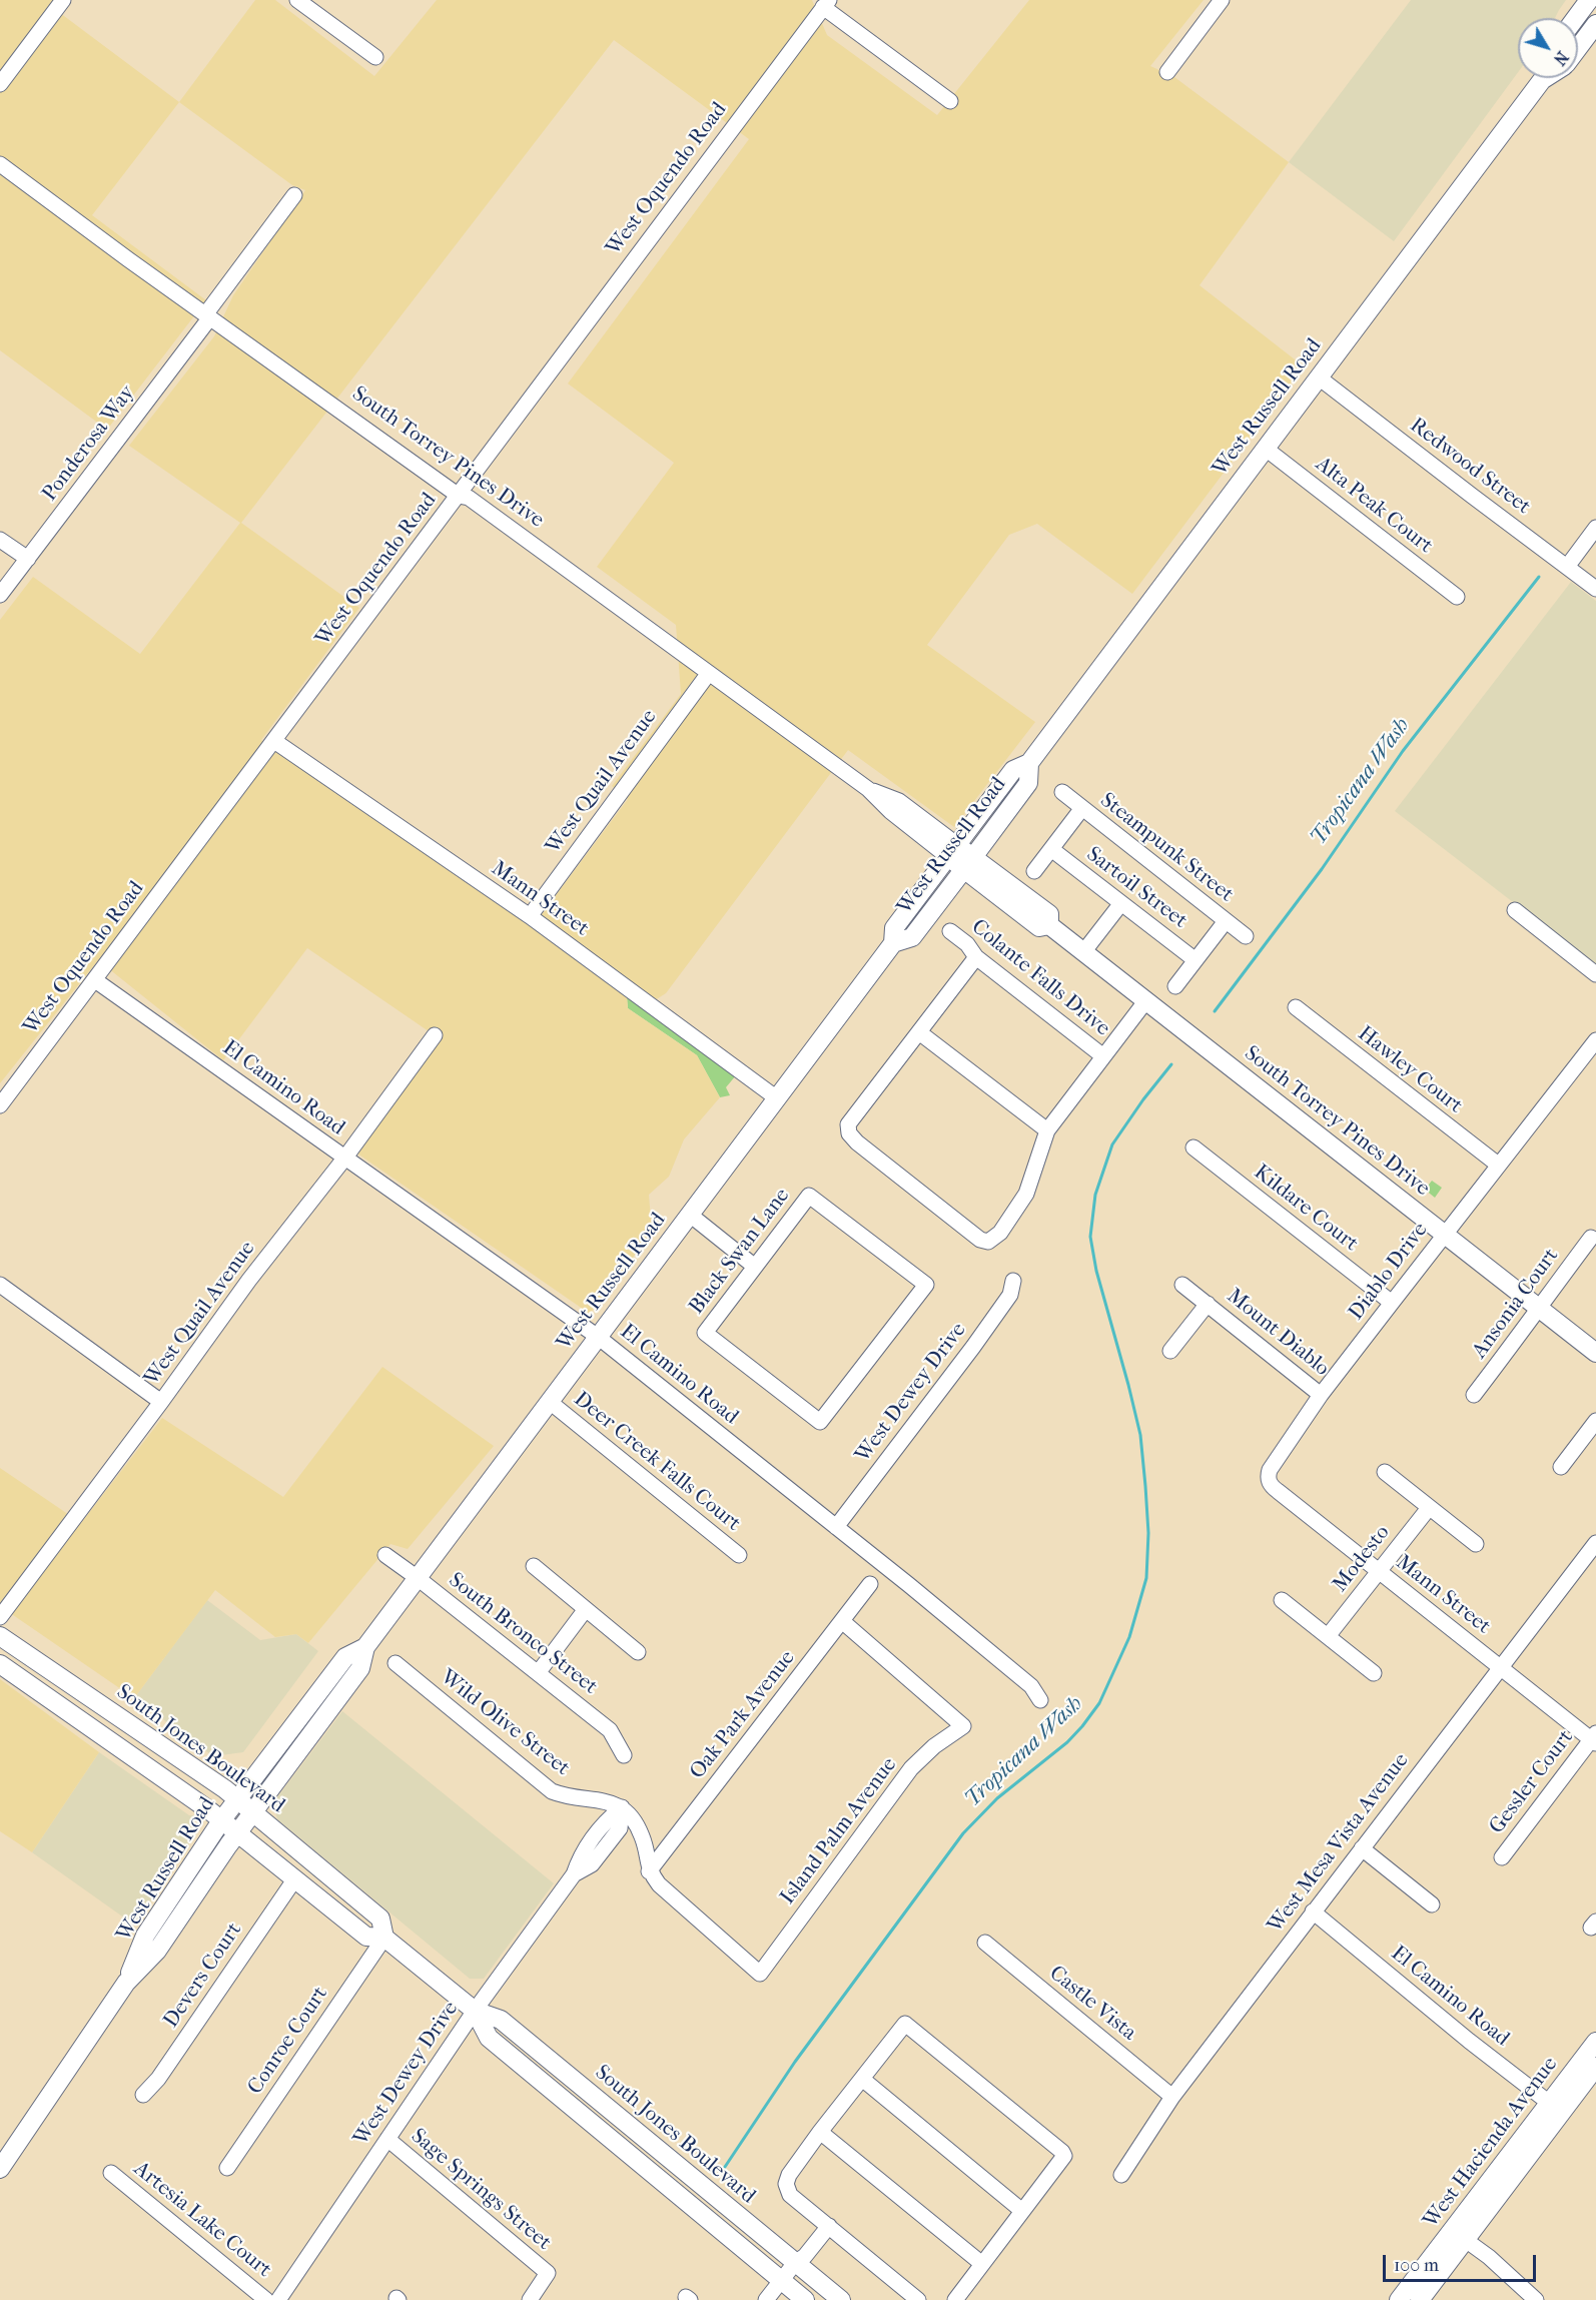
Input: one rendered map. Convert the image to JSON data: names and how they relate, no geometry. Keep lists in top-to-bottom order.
{
  "streets": {
    "main road": [
      "West Russell Road",
      "South Torrey Pines Drive",
      "South Jones Boulevard",
      "West Hacienda Avenue"
    ],
    "street": [
      "West Oquendo Road",
      "Ponderosa Way",
      "Redwood Street",
      "Alta Peak Court",
      "West Quail Avenue",
      "Steampunk Street",
      "Sartoil Street",
      "Mann Street",
      "Colante Falls Drive",
      "Hawley Court",
      "El Camino Road",
      "Kildare Court",
      "Black Swan Lane",
      "Diablo Drive",
      "Ansonia Court",
      "Mount Diablo",
      "West Dewey Drive",
      "Deer Creek Falls Court",
      "Modesto",
      "South Bronco Street",
      "Oak Park Avenue",
      "Wild Olive Street",
      "Gessler Court",
      "Island Palm Avenue",
      "West Mesa Vista Avenue",
      "Devers Court",
      "Castle Vista",
      "Conroe Court",
      "Sage Springs Street",
      "Artesia Lake Court"
    ]
  },
  "crossings": [
    ["West Oquendo Road", "South Torrey Pines Drive"],
    ["West Oquendo Road", "Mann Street"],
    ["West Oquendo Road", "El Camino Road"],
    ["West Russell Road", "South Torrey Pines Drive"],
    ["West Russell Road", "Redwood Street"],
    ["West Russell Road", "Alta Peak Court"],
    ["West Russell Road", "Mann Street"],
    ["West Russell Road", "El Camino Road"],
    ["West Russell Road", "Deer Creek Falls Court"],
    ["West Russell Road", "South Bronco Street"],
    ["West Russell Road", "South Jones Boulevard"],
    ["Ponderosa Way", "South Torrey Pines Drive"],
    ["South Torrey Pines Drive", "West Quail Avenue"],
    ["South Torrey Pines Drive", "Diablo Drive"],
    ["South Torrey Pines Drive", "Ansonia Court"],
    ["West Quail Avenue", "Mann Street"],
    ["West Quail Avenue", "El Camino Road"],
    ["Mann Street", "Diablo Drive"],
    ["Mann Street", "Modesto"],
    ["Mann Street", "Gessler Court"],
    ["Mann Street", "West Mesa Vista Avenue"],
    ["Hawley Court", "Diablo Drive"],
    ["El Camino Road", "West Dewey Drive"],
    ["El Camino Road", "West Mesa Vista Avenue"],
    ["El Camino Road", "West Hacienda Avenue"],
    ["Kildare Court", "Diablo Drive"],
    ["Diablo Drive", "Mount Diablo"],
    ["West Dewey Drive", "Wild Olive Street"],
    ["West Dewey Drive", "South Jones Boulevard"],
    ["West Dewey Drive", "Sage Springs Street"],
    ["Oak Park Avenue", "Island Palm Avenue"],
    ["South Jones Boulevard", "Devers Court"],
    ["South Jones Boulevard", "Conroe Court"],
    ["West Mesa Vista Avenue", "Castle Vista"]
  ],
  "water": ["Tropicana Wash"],
  "scale_bar": "100 m",
  "north": "bottom right"
}
